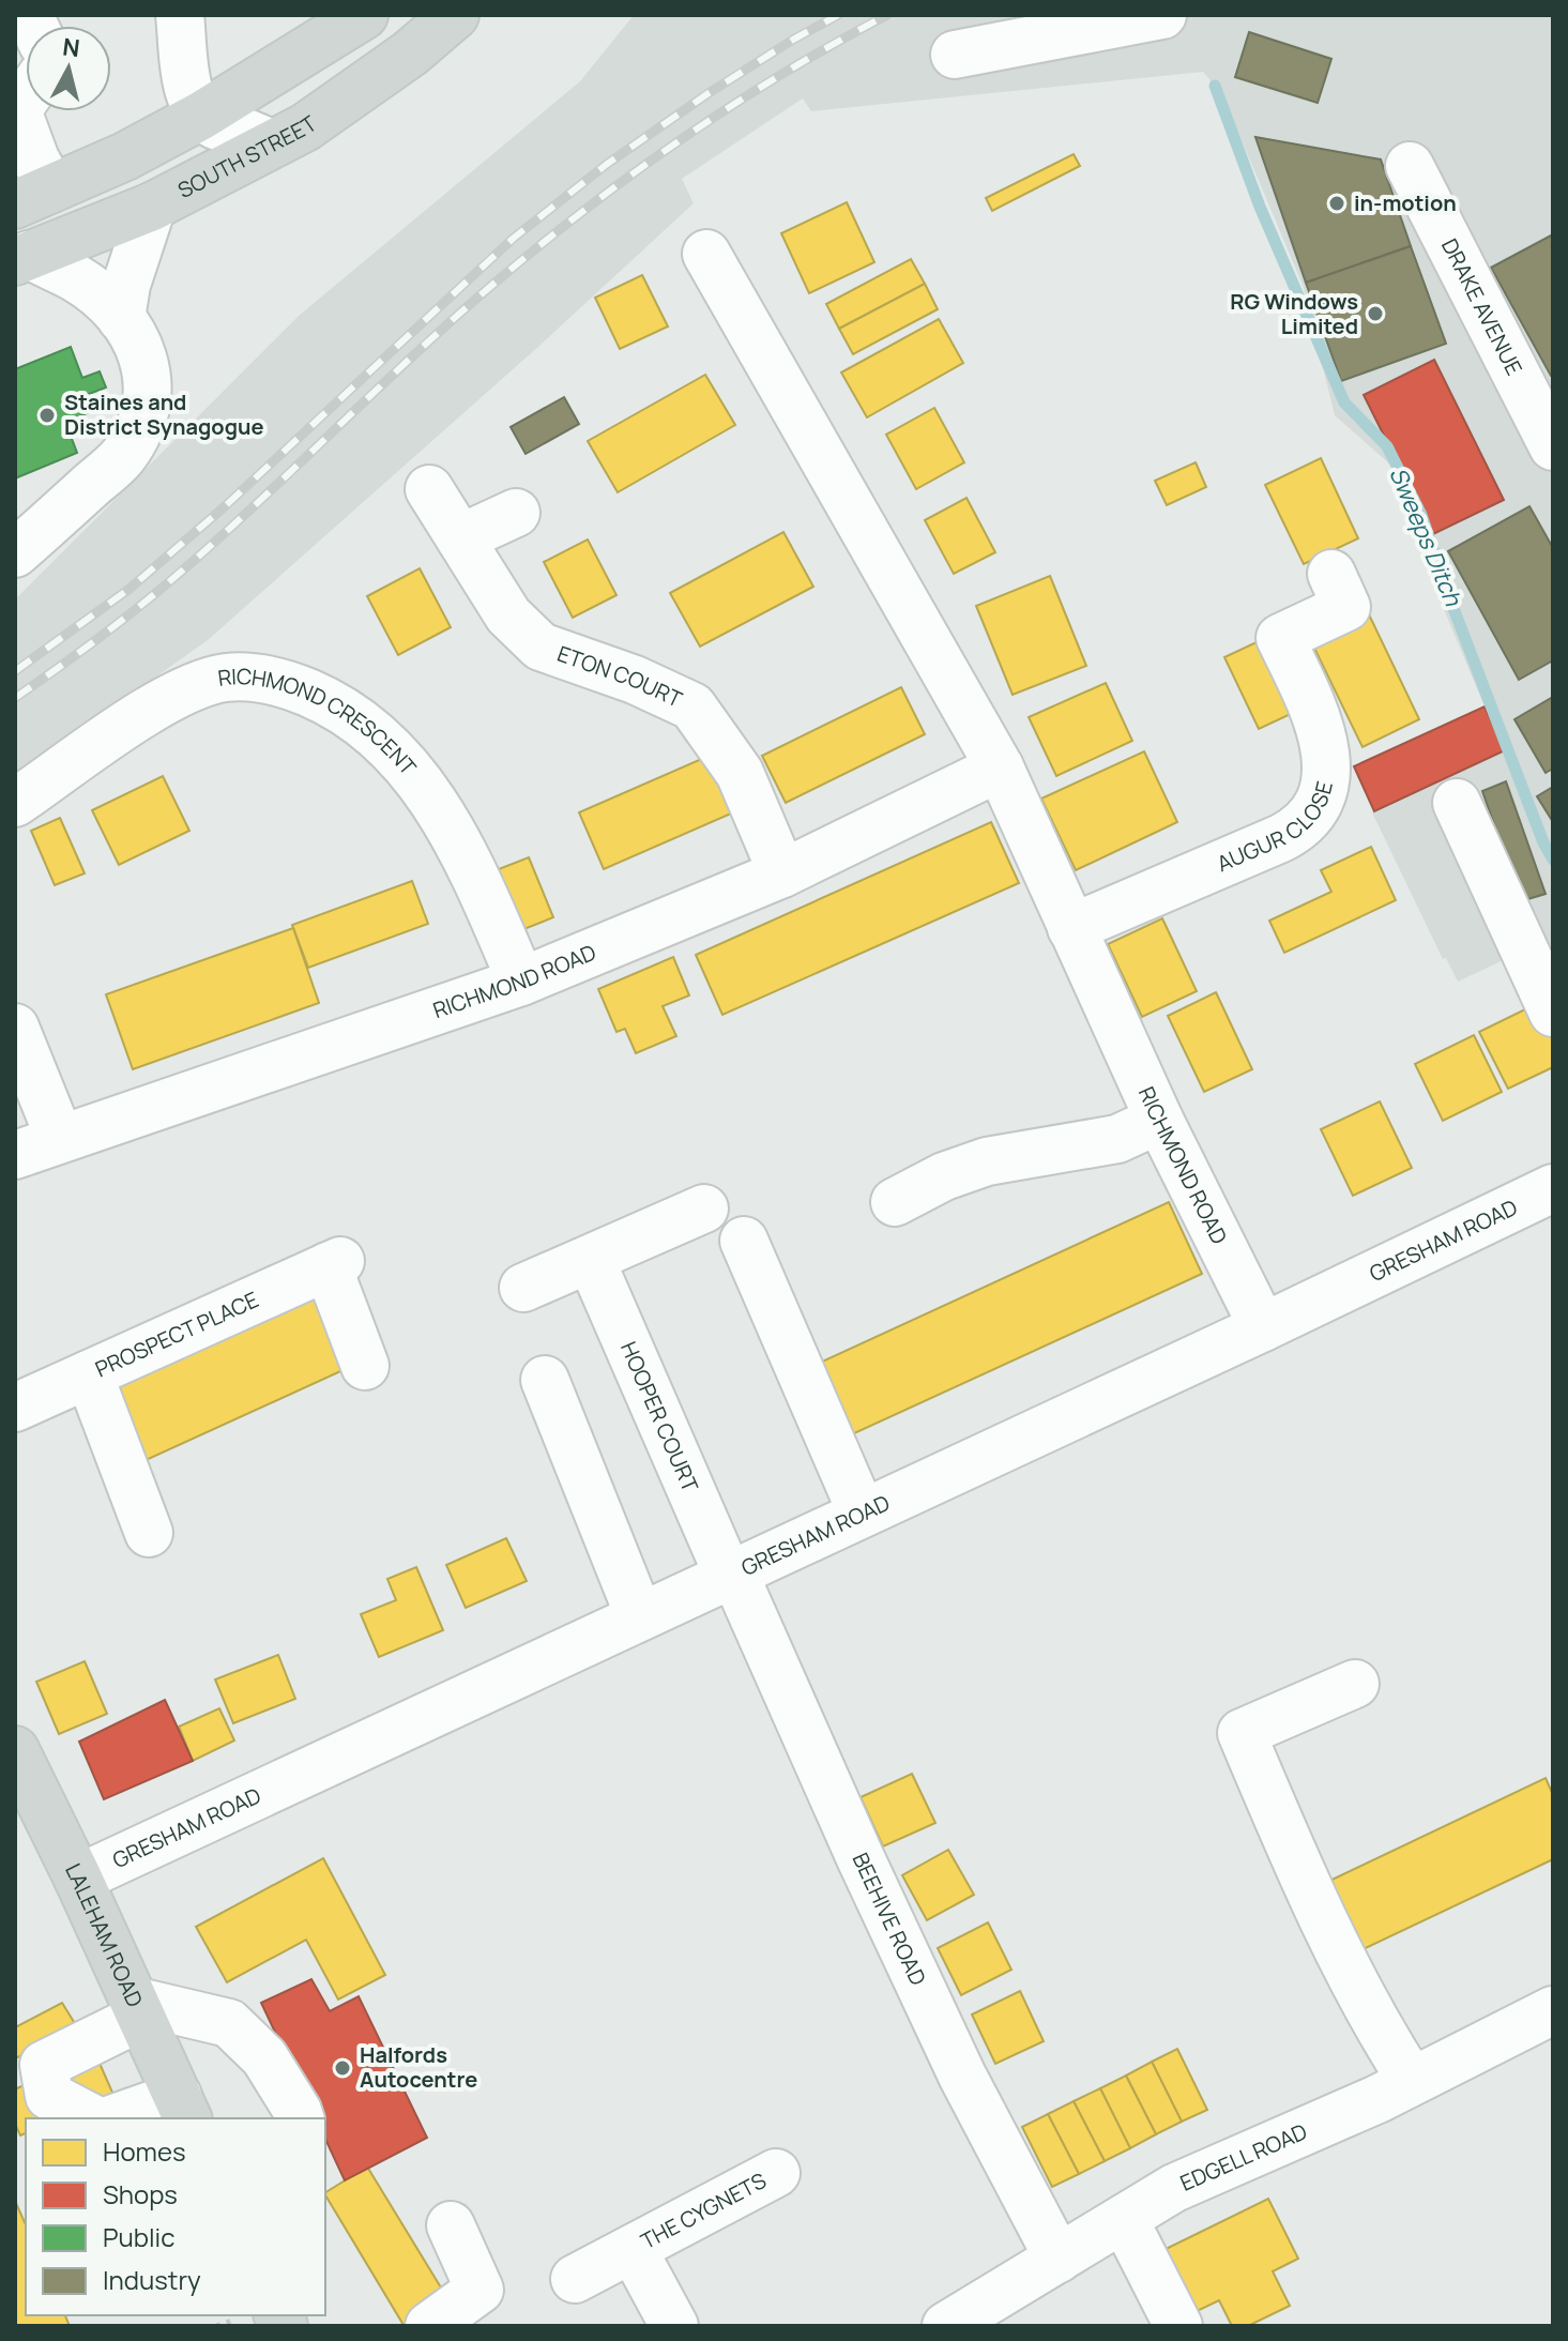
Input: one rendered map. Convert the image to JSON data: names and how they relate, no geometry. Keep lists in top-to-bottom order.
{
  "streets": {
    "main road": ["SOUTH STREET", "LALEHAM ROAD"],
    "street": [
      "DRAKE AVENUE",
      "ETON COURT",
      "RICHMOND CRESCENT",
      "AUGUR CLOSE",
      "RICHMOND ROAD",
      "GRESHAM ROAD",
      "PROSPECT PLACE",
      "HOOPER COURT",
      "BEEHIVE ROAD",
      "EDGELL ROAD",
      "THE CYGNETS"
    ]
  },
  "crossings": [
    ["ETON COURT", "RICHMOND ROAD"],
    ["RICHMOND CRESCENT", "RICHMOND ROAD"],
    ["AUGUR CLOSE", "RICHMOND ROAD"],
    ["RICHMOND ROAD", "GRESHAM ROAD"],
    ["GRESHAM ROAD", "HOOPER COURT"],
    ["GRESHAM ROAD", "BEEHIVE ROAD"],
    ["GRESHAM ROAD", "LALEHAM ROAD"],
    ["HOOPER COURT", "BEEHIVE ROAD"],
    ["BEEHIVE ROAD", "EDGELL ROAD"]
  ],
  "water": ["Sweeps Ditch"],
  "places": [
    "in-motion",
    "RG Windows Limited",
    "Staines and District Synagogue",
    "Halfords Autocentre"
  ],
  "legend": [
    "Homes",
    "Shops",
    "Public",
    "Industry"
  ],
  "north": "top"
}
